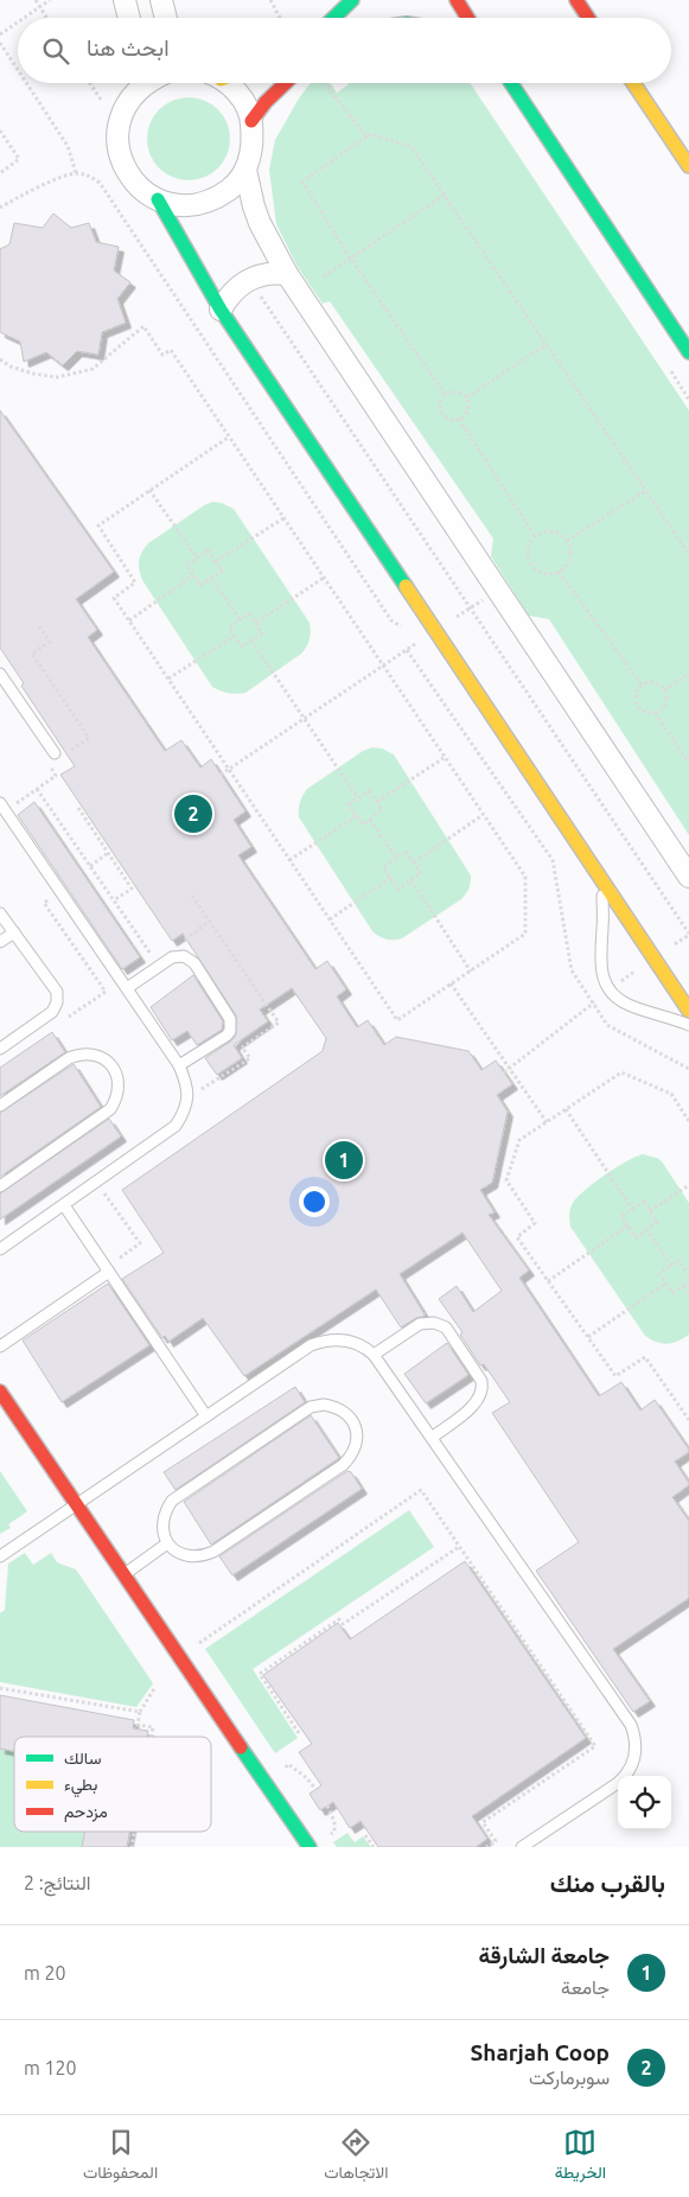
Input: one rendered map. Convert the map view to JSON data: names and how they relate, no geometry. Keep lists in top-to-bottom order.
{
  "legend": ["سالك", "بطيء", "مزدحم"],
  "page": {
    "search": "ابحث هنا",
    "pins": ["2", "1"],
    "heading": ["بالقرب منك", "النتائج: 2"],
    "list": [
      {
        "mark": "1",
        "name": "جامعة الشارقة",
        "note": "جامعة",
        "value": "20 m"
      },
      {
        "mark": "2",
        "name": "Sharjah Coop",
        "note": "سوبرماركت",
        "value": "120 m"
      }
    ],
    "nav": ["الخريطة", "الاتجاهات", "المحفوظات"]
  }
}
